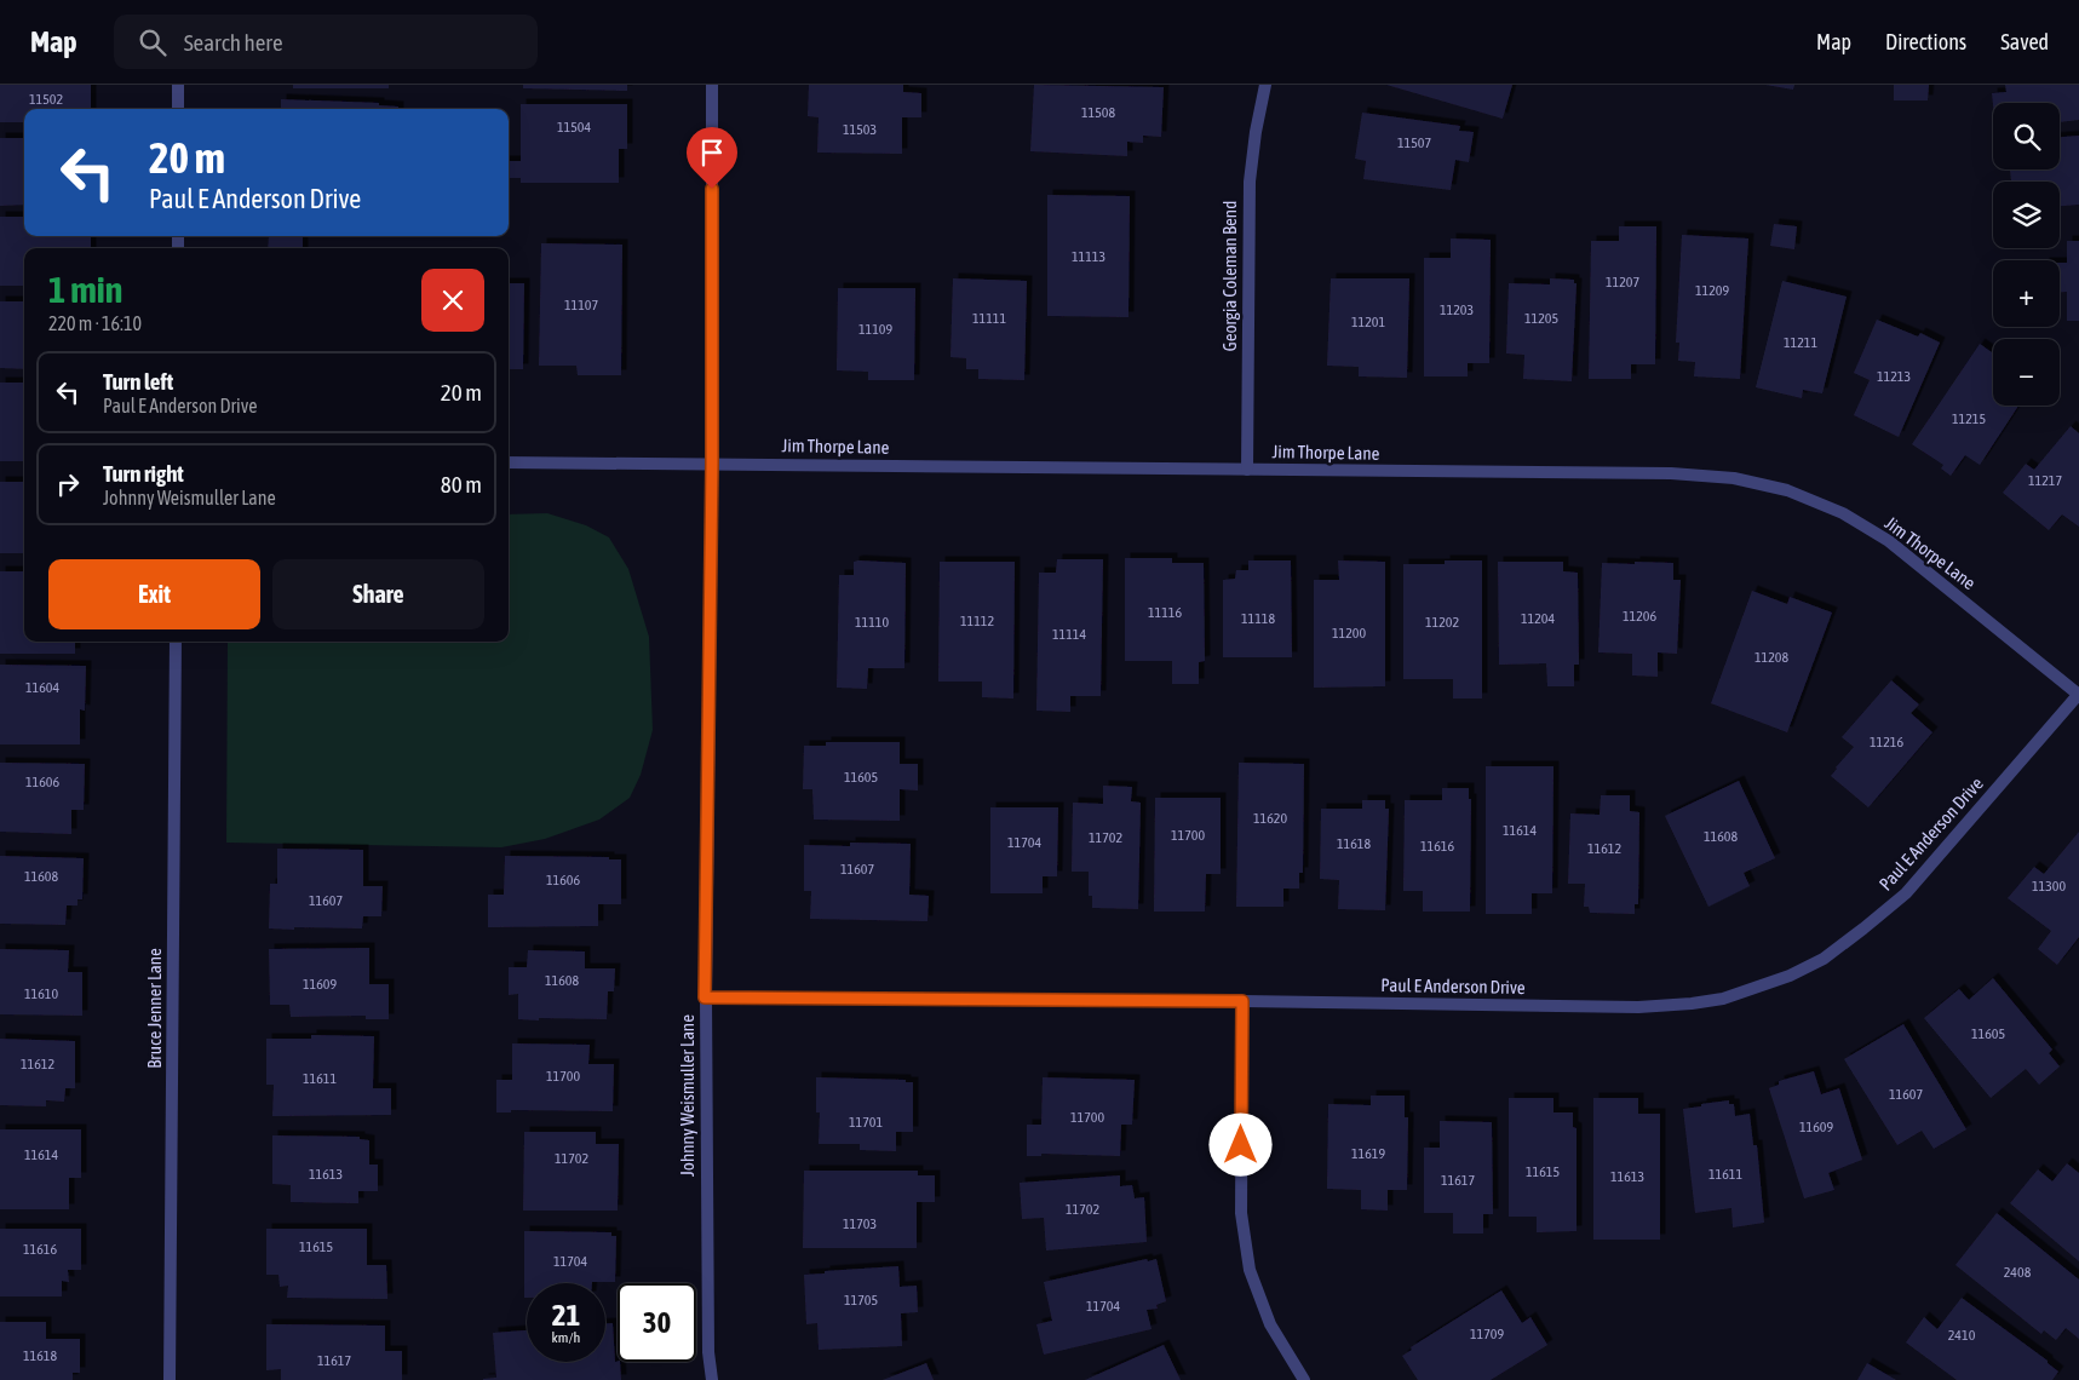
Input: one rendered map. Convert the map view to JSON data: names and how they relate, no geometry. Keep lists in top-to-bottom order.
{
  "streets": {
    "street": [
      "Georgia Coleman Bend",
      "Jim Thorpe Lane",
      "Paul E Anderson Drive",
      "Bruce Jenner Lane",
      "Johnny Weismuller Lane"
    ]
  },
  "crossings": [
    ["Georgia Coleman Bend", "Jim Thorpe Lane"],
    ["Jim Thorpe Lane", "Paul E Anderson Drive"],
    ["Jim Thorpe Lane", "Johnny Weismuller Lane"],
    ["Paul E Anderson Drive", "Johnny Weismuller Lane"]
  ],
  "house_numbers": [
    "11502",
    "11508",
    "11504",
    "11503",
    "11507",
    "11113",
    "11207",
    "11209",
    "11107",
    "11203",
    "11111",
    "11205",
    "11201",
    "11109",
    "11211",
    "11213",
    "11215",
    "11217",
    "11116",
    "11206",
    "11118",
    "11204",
    "11112",
    "11110",
    "11202",
    "11200",
    "11114",
    "11208",
    "11604",
    "11216",
    "11605",
    "11606",
    "11620",
    "11614",
    "11700",
    "11608",
    "11702",
    "11704",
    "11618",
    "11616",
    "11612",
    "11607",
    "11608",
    "11606",
    "11300",
    "11607",
    "11608",
    "11609",
    "11610",
    "11605",
    "11612",
    "11700",
    "11611",
    "11607",
    "11700",
    "11701",
    "11609",
    "11619",
    "11614",
    "11702",
    "11615",
    "11613",
    "11611",
    "11613",
    "11617",
    "11702",
    "11703",
    "11615",
    "11616",
    "11704",
    "2408",
    "11705",
    "11704",
    "11709",
    "2410",
    "11618",
    "11617"
  ],
  "page": {
    "header": "Map",
    "search": "Search here",
    "nav": ["Map", "Directions", "Saved"],
    "map_buttons": ["+", "−"],
    "turn": ["20 m", "Paul E Anderson Drive"],
    "heading": ["1 min", "220 m · 16:10"],
    "list": [
      {
        "name": "Turn left",
        "note": "Paul E Anderson Drive",
        "value": "20 m"
      },
      {
        "name": "Turn right",
        "note": "Johnny Weismuller Lane",
        "value": "80 m"
      }
    ],
    "buttons": ["Exit", "Share"],
    "speed": "21 km/h",
    "limit": "30"
  }
}
